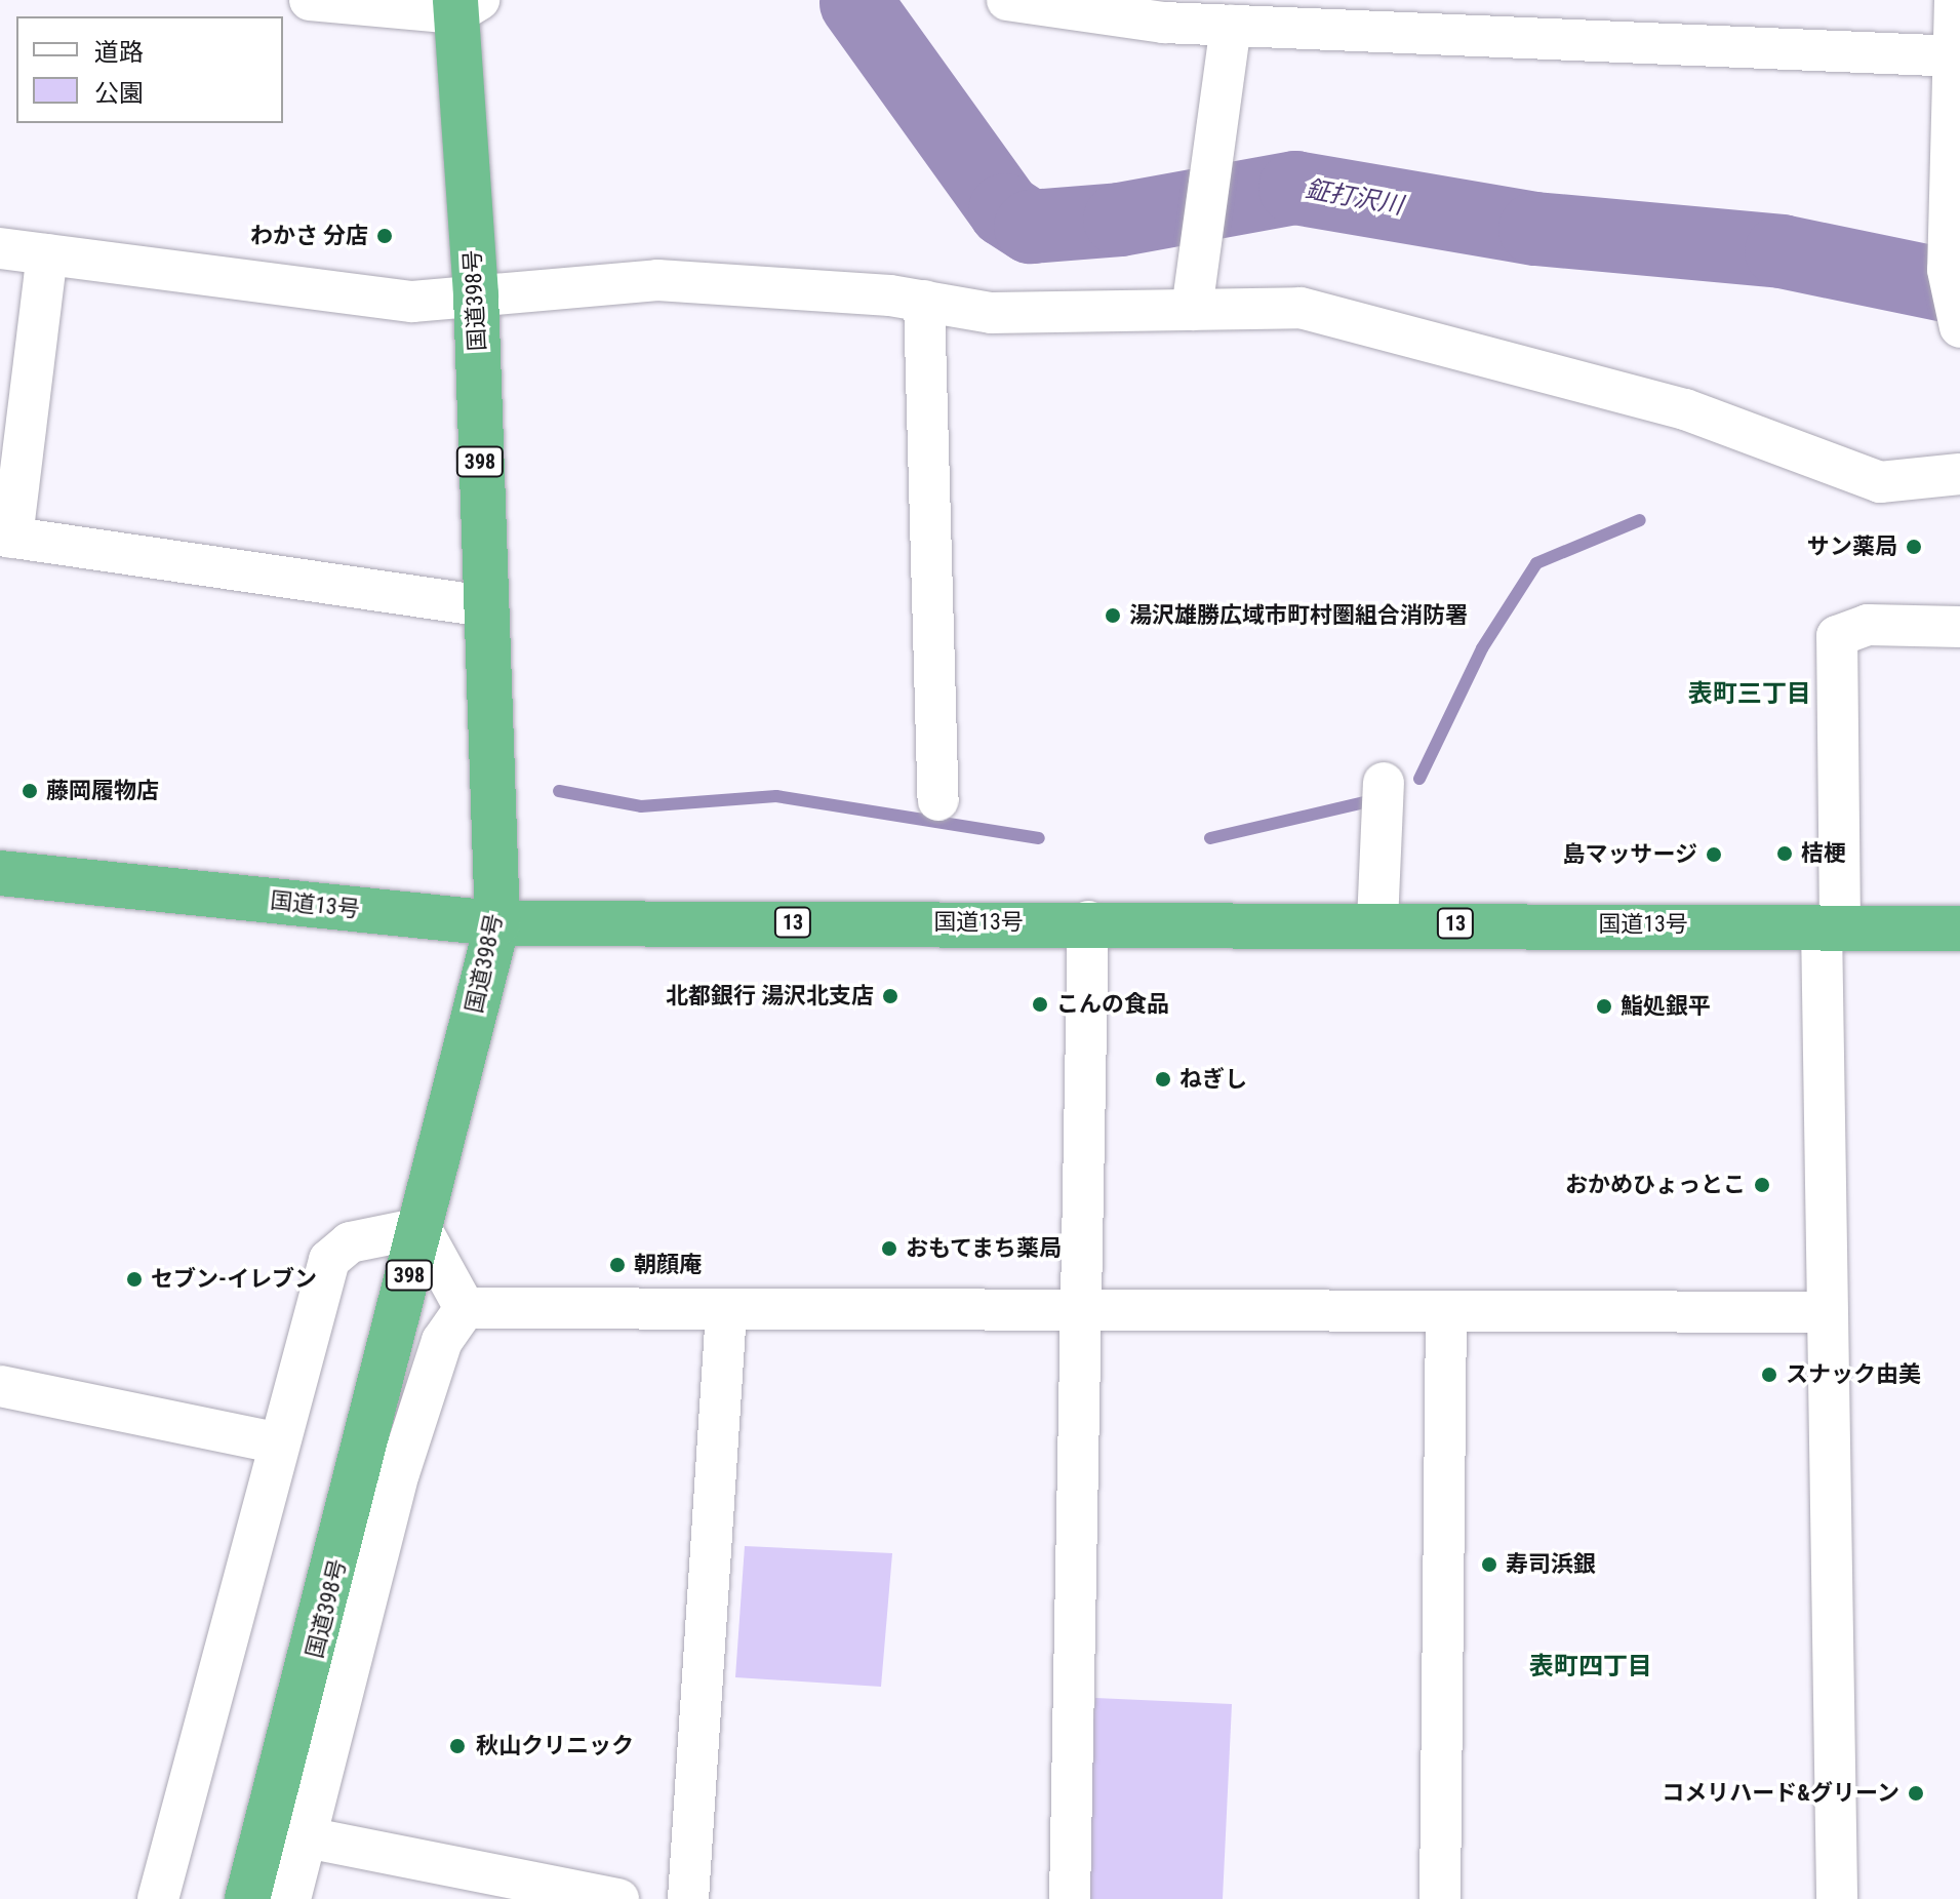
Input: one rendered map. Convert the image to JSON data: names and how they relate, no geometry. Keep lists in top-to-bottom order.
{
  "streets": {
    "highway": [
      "国道398号",
      "398",
      "国道13号",
      "13"
    ]
  },
  "crossings": [
    ["国道398号", "国道13号"]
  ],
  "districts": ["表町三丁目", "表町四丁目"],
  "water": ["鉦打沢川"],
  "places": [
    "わかさ 分店",
    "サン薬局",
    "湯沢雄勝広域市町村圏組合消防署",
    "藤岡履物店",
    "桔梗",
    "島マッサージ",
    "北都銀行 湯沢北支店",
    "こんの食品",
    "鮨処銀平",
    "ねぎし",
    "おかめひょっとこ",
    "おもてまち薬局",
    "朝顔庵",
    "セブン-イレブン",
    "スナック由美",
    "寿司浜銀",
    "秋山クリニック",
    "コメリハード&グリーン"
  ],
  "legend": ["道路", "公園"]
}
